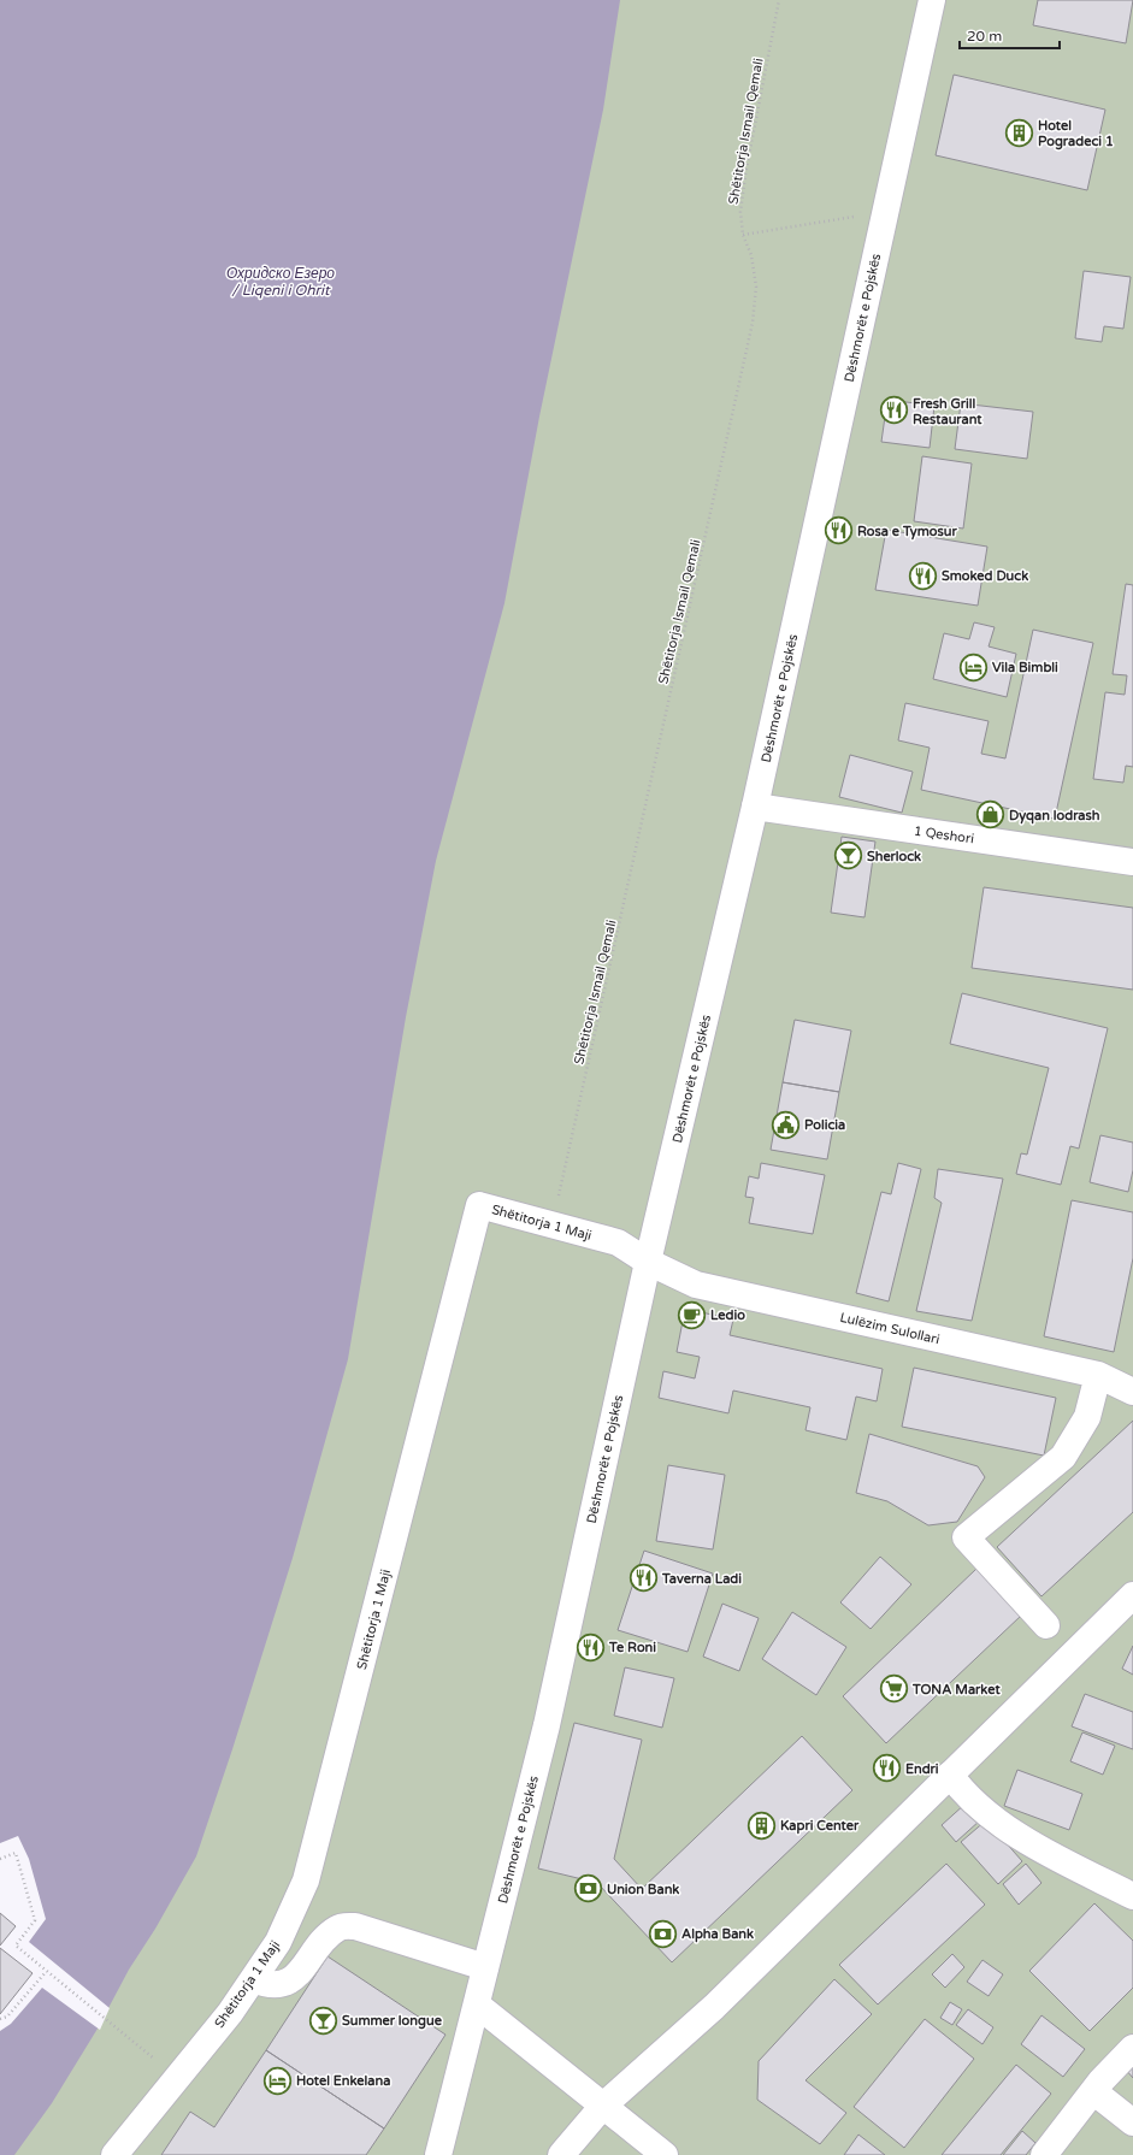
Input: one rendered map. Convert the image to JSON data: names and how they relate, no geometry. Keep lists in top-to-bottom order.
{
  "streets": {
    "street": [
      "Dëshmorët e Pojskës",
      "1 Qeshori",
      "Shëtitorja 1 Maji",
      "Lulëzim Sulollari"
    ],
    "path": ["Shëtitorja Ismail Qemali"]
  },
  "crossings": [
    ["Shëtitorja Ismail Qemali", "Shëtitorja 1 Maji"],
    ["Dëshmorët e Pojskës", "1 Qeshori"],
    ["Dëshmorët e Pojskës", "Shëtitorja 1 Maji"],
    ["Dëshmorët e Pojskës", "Lulëzim Sulollari"],
    ["Shëtitorja 1 Maji", "Lulëzim Sulollari"]
  ],
  "water": ["Охридско Езеро / Liqeni i Ohrit"],
  "places": {
    "building": ["Hotel Pogradeci 1", "Kapri Center"],
    "restaurant": [
      "Fresh Grill Restaurant",
      "Rosa e Tymosur",
      "Smoked Duck",
      "Taverna Ladi",
      "Te Roni",
      "Endri"
    ],
    "hotel": ["Vila Bimbli", "Hotel Enkelana"],
    "shop": ["Dyqan lodrash"],
    "bar": ["Sherlock", "Summer longue"],
    "public building": ["Policia"],
    "cafe": ["Ledio"],
    "supermarket": ["TONA Market"],
    "bank": ["Union Bank", "Alpha Bank"]
  },
  "scale_bar": "20 m"
}
